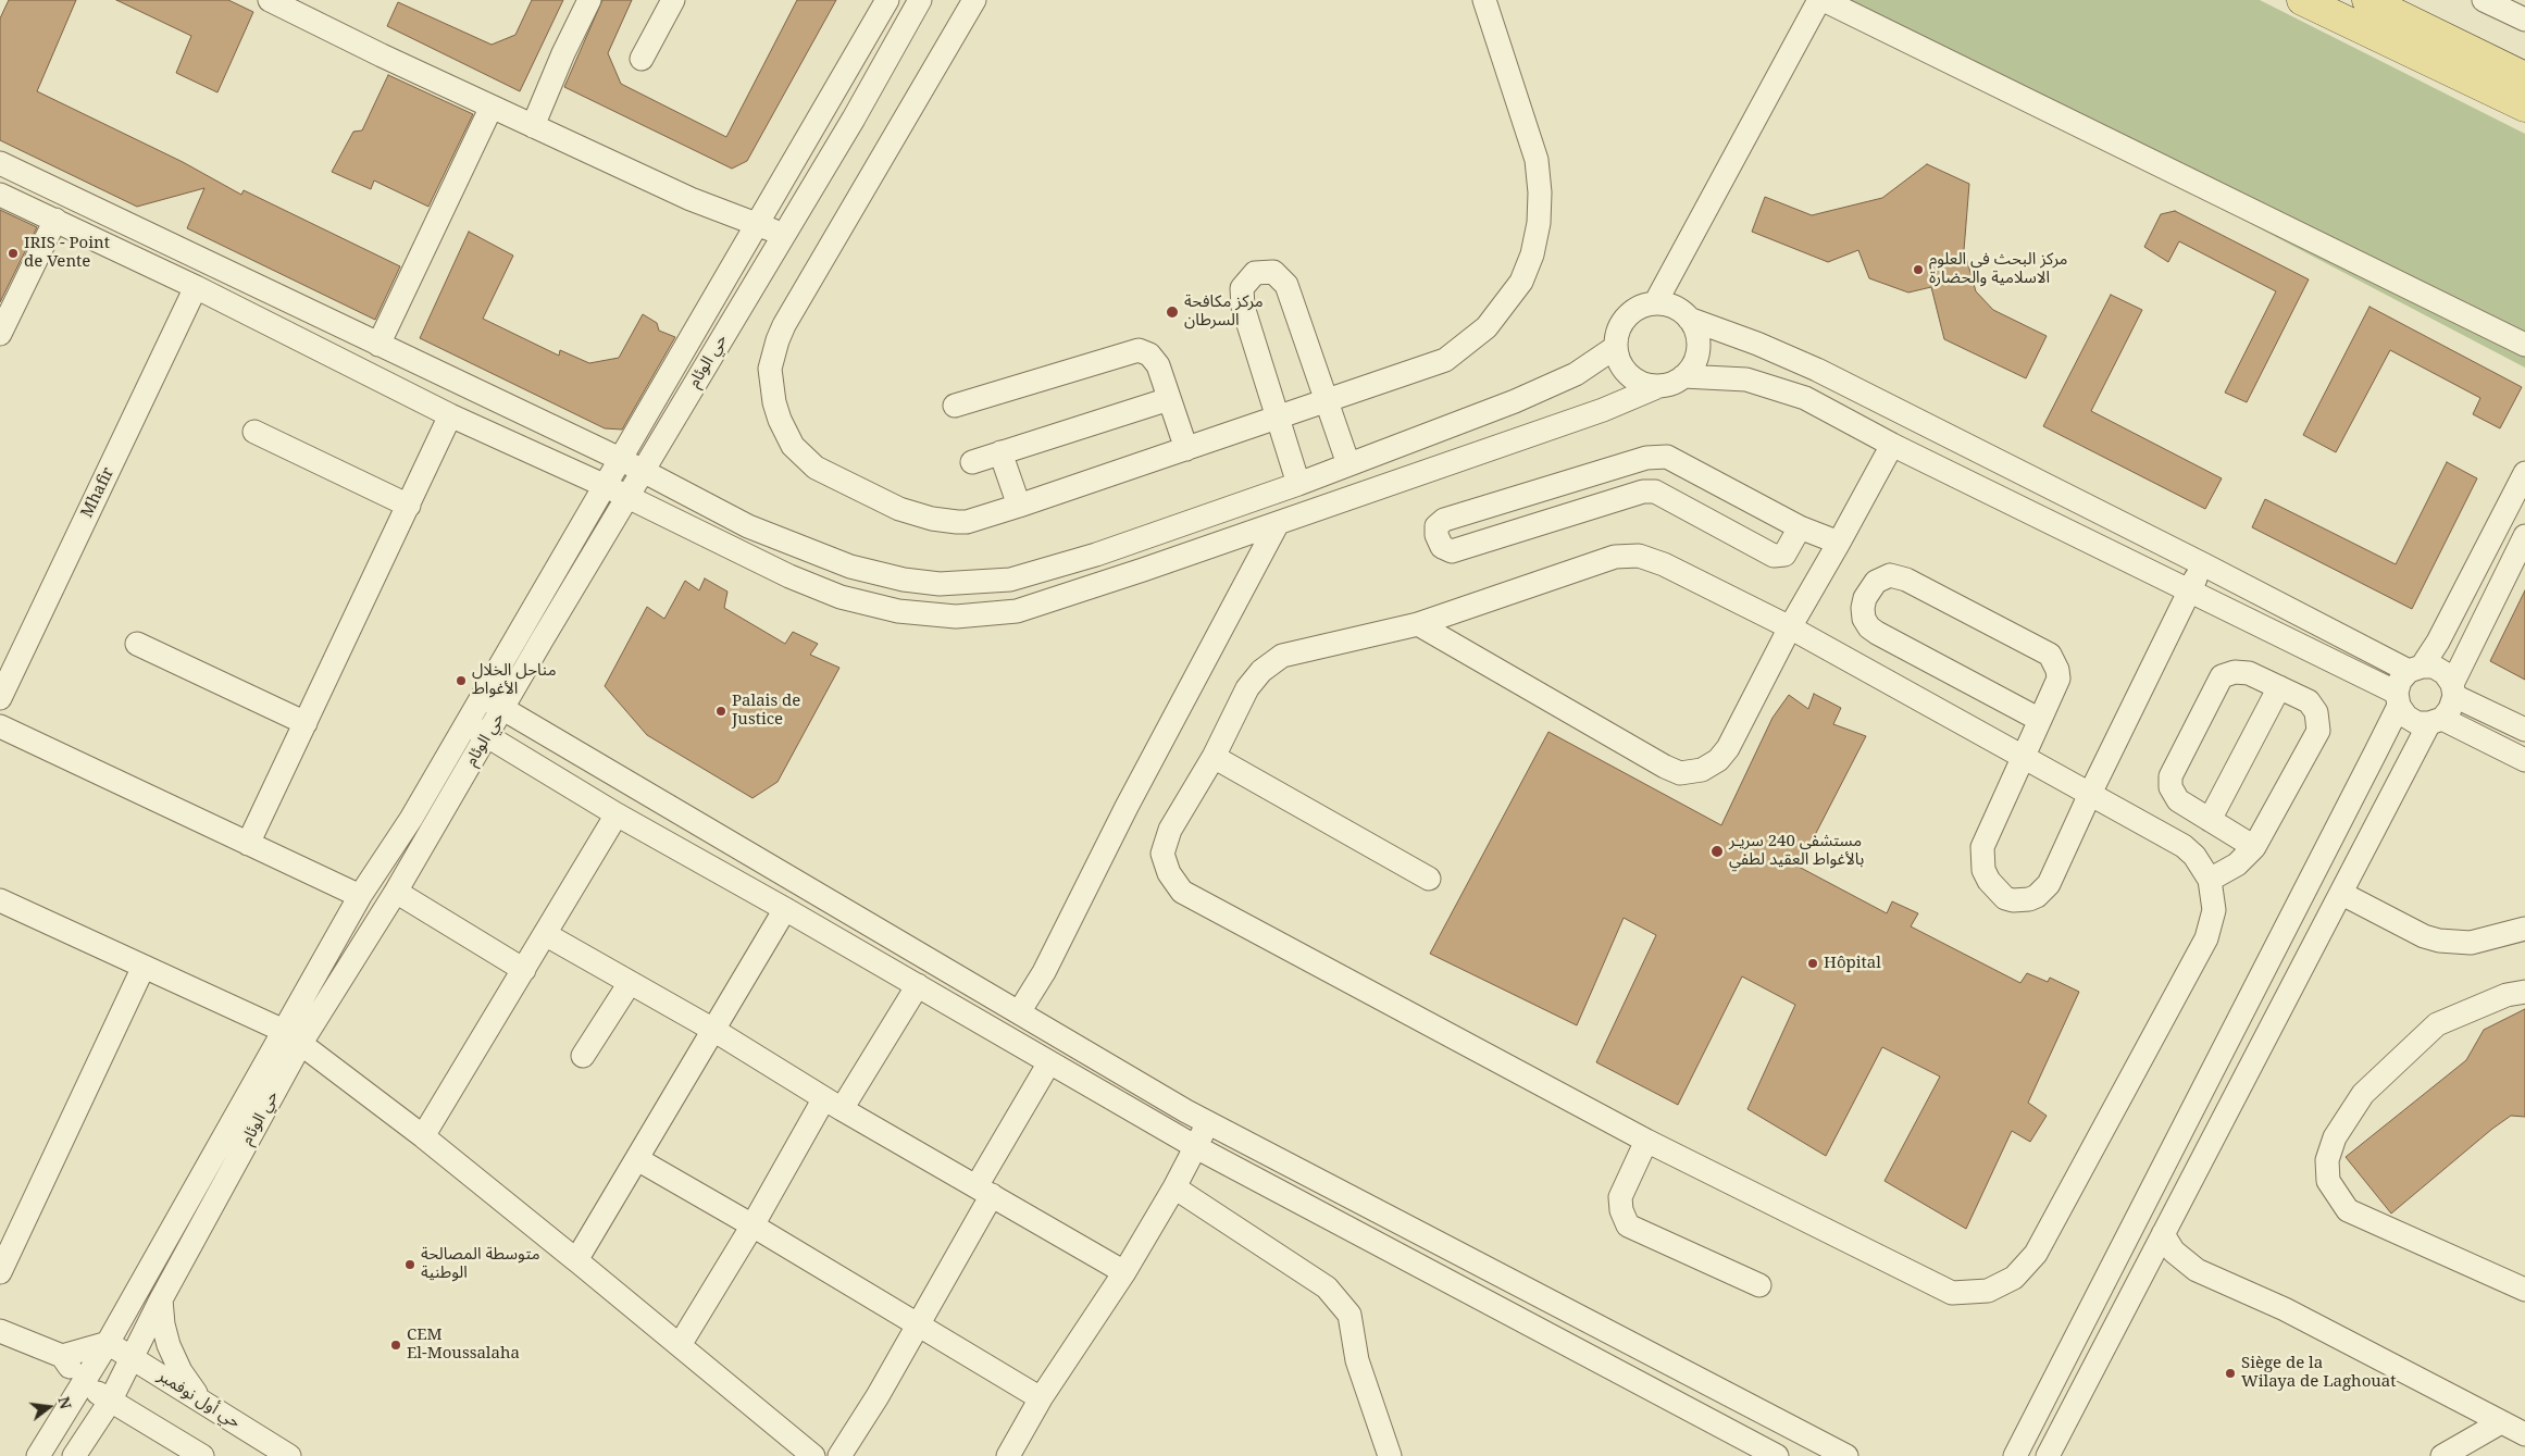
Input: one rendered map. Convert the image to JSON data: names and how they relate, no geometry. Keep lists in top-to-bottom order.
{
  "streets": {
    "street": ["حي الوئام", "Mhafir", "حي أول نوفمبر"]
  },
  "crossings": [
    ["حي الوئام", "حي أول نوفمبر"]
  ],
  "places": [
    "IRIS - Point de Vente",
    "مركز البحث في العلوم الاسلامية والحضارة",
    "مركز مكافحة السرطان",
    "مناحل الخلال الأغواط",
    "Palais de Justice",
    "مستشفى 240 سريـر بالأغواط العقيد لطفي",
    "Hôpital",
    "متوسطة المصالحة الوطنية",
    "CEM El-Moussalaha",
    "Siège de la Wilaya de Laghouat"
  ],
  "north": "right"
}
